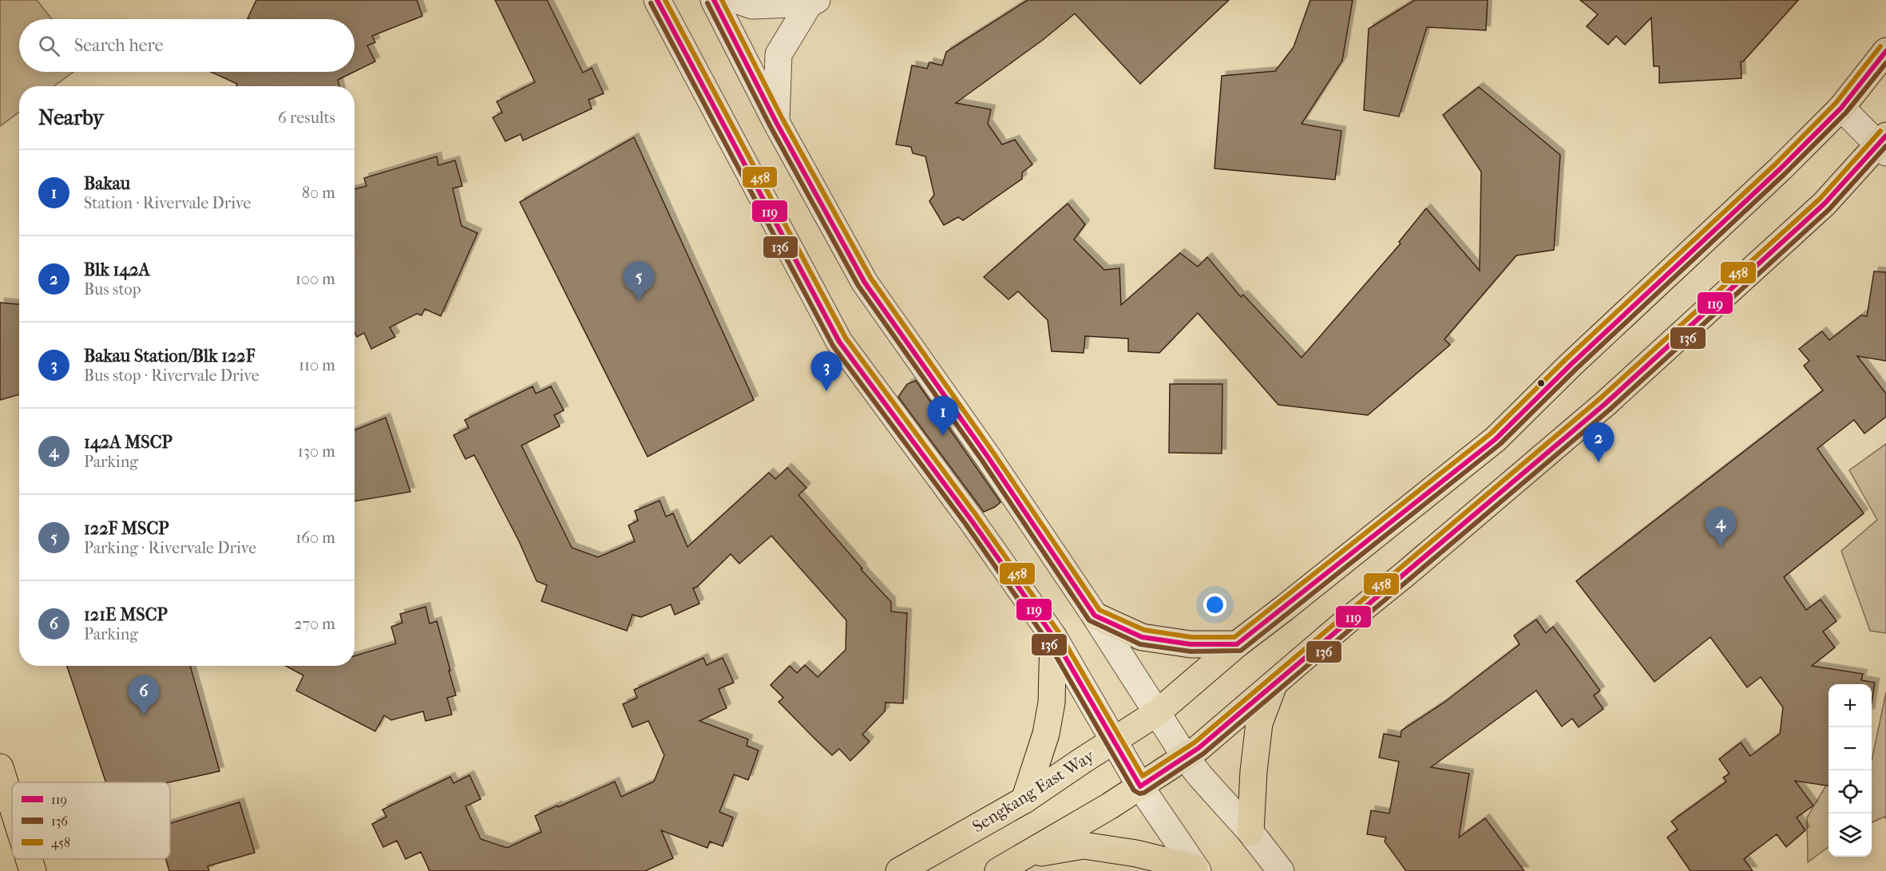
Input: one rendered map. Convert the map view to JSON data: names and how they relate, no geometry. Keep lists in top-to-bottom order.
{
  "streets": {
    "main road": ["Sengkang East Way"]
  },
  "lines": ["transit line 119", "transit line 458", "transit line 136"],
  "legend": ["119", "136", "458"],
  "page": {
    "search": "Search here",
    "heading": ["Nearby", "6 results"],
    "list": [
      {
        "mark": "1",
        "name": "Bakau",
        "note": "Station · Rivervale Drive",
        "value": "80 m"
      },
      {
        "mark": "2",
        "name": "Blk 142A",
        "note": "Bus stop",
        "value": "100 m"
      },
      {
        "mark": "3",
        "name": "Bakau Station/Blk 122F",
        "note": "Bus stop · Rivervale Drive",
        "value": "110 m"
      },
      {
        "mark": "4",
        "name": "142A MSCP",
        "note": "Parking",
        "value": "130 m"
      },
      {
        "mark": "5",
        "name": "122F MSCP",
        "note": "Parking · Rivervale Drive",
        "value": "160 m"
      },
      {
        "mark": "6",
        "name": "121E MSCP",
        "note": "Parking",
        "value": "270 m"
      }
    ],
    "pins": [
      "5",
      "3",
      "1",
      "2",
      "4",
      "6"
    ],
    "map_buttons": ["+", "−"]
  }
}
